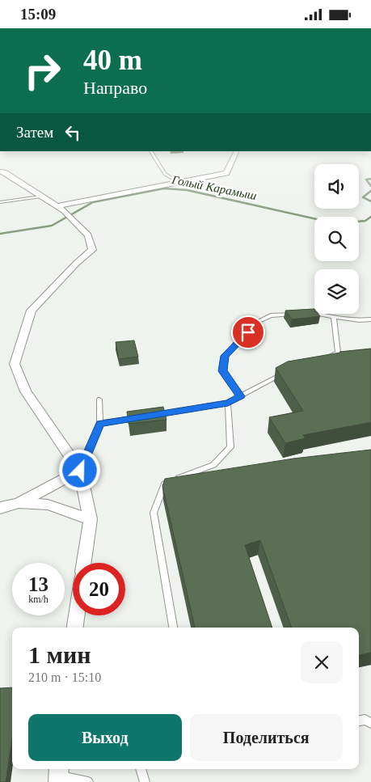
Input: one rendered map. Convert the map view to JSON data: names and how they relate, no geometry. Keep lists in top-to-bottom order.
{
  "water": ["Голый Карамыш"],
  "page": {
    "status": "15:09",
    "turn": ["40 m", "Направо"],
    "then": "Затем",
    "speed": "13 km/h",
    "limit": "20",
    "heading": ["1 мин", "210 m · 15:10"],
    "buttons": ["Выход", "Поделиться"]
  }
}
